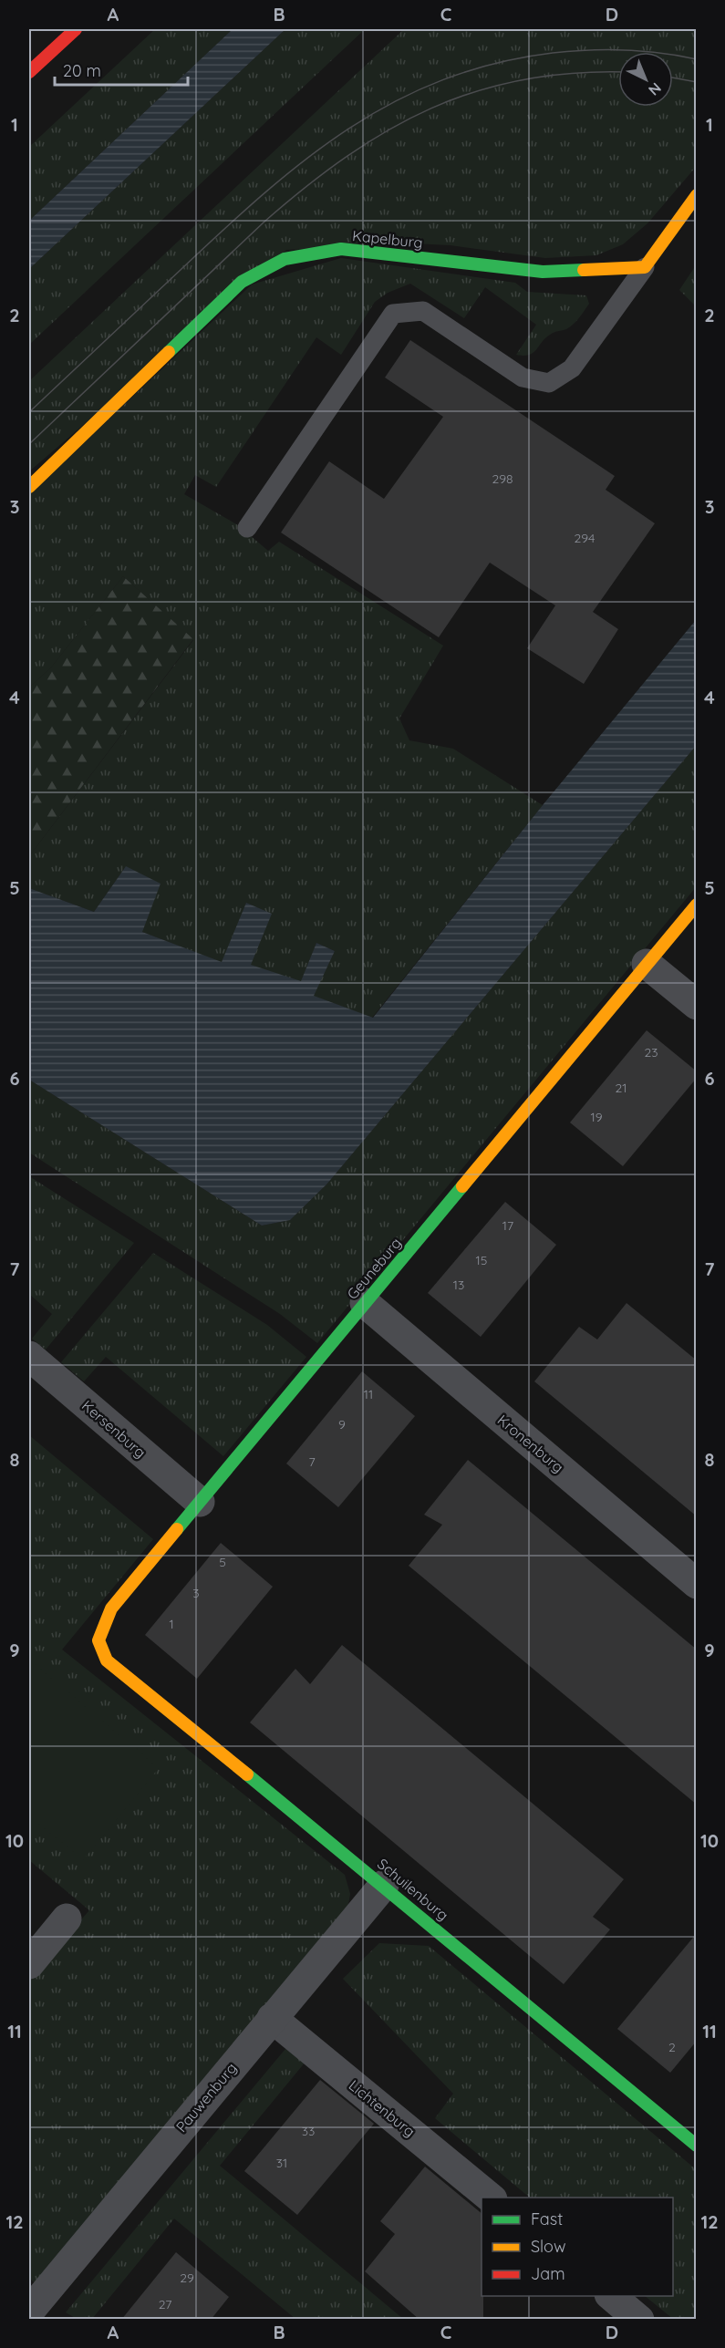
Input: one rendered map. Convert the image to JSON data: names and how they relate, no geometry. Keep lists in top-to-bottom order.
{
  "streets": {
    "street": [
      "Kapelburg",
      "Geuneburg",
      "Kersenburg",
      "Kronenburg",
      "Schuilenburg",
      "Pauwenburg",
      "Lichtenburg"
    ]
  },
  "crossings": [
    ["Geuneburg", "Kersenburg"],
    ["Geuneburg", "Kronenburg"],
    ["Geuneburg", "Schuilenburg"],
    ["Schuilenburg", "Pauwenburg"],
    ["Pauwenburg", "Lichtenburg"]
  ],
  "house_numbers": [
    "298",
    "294",
    "23",
    "21",
    "19",
    "17",
    "15",
    "13",
    "11",
    "9",
    "7",
    "5",
    "3",
    "1",
    "2",
    "33",
    "31",
    "29",
    "27"
  ],
  "legend": ["Fast", "Slow", "Jam"],
  "scale_bar": "20 m",
  "north": "bottom right",
  "grid": {
    "columns": [
      "A",
      "B",
      "C",
      "D"
    ],
    "rows": [
      "1",
      "2",
      "3",
      "4",
      "5",
      "6",
      "7",
      "8",
      "9",
      "10",
      "11",
      "12"
    ]
  }
}
